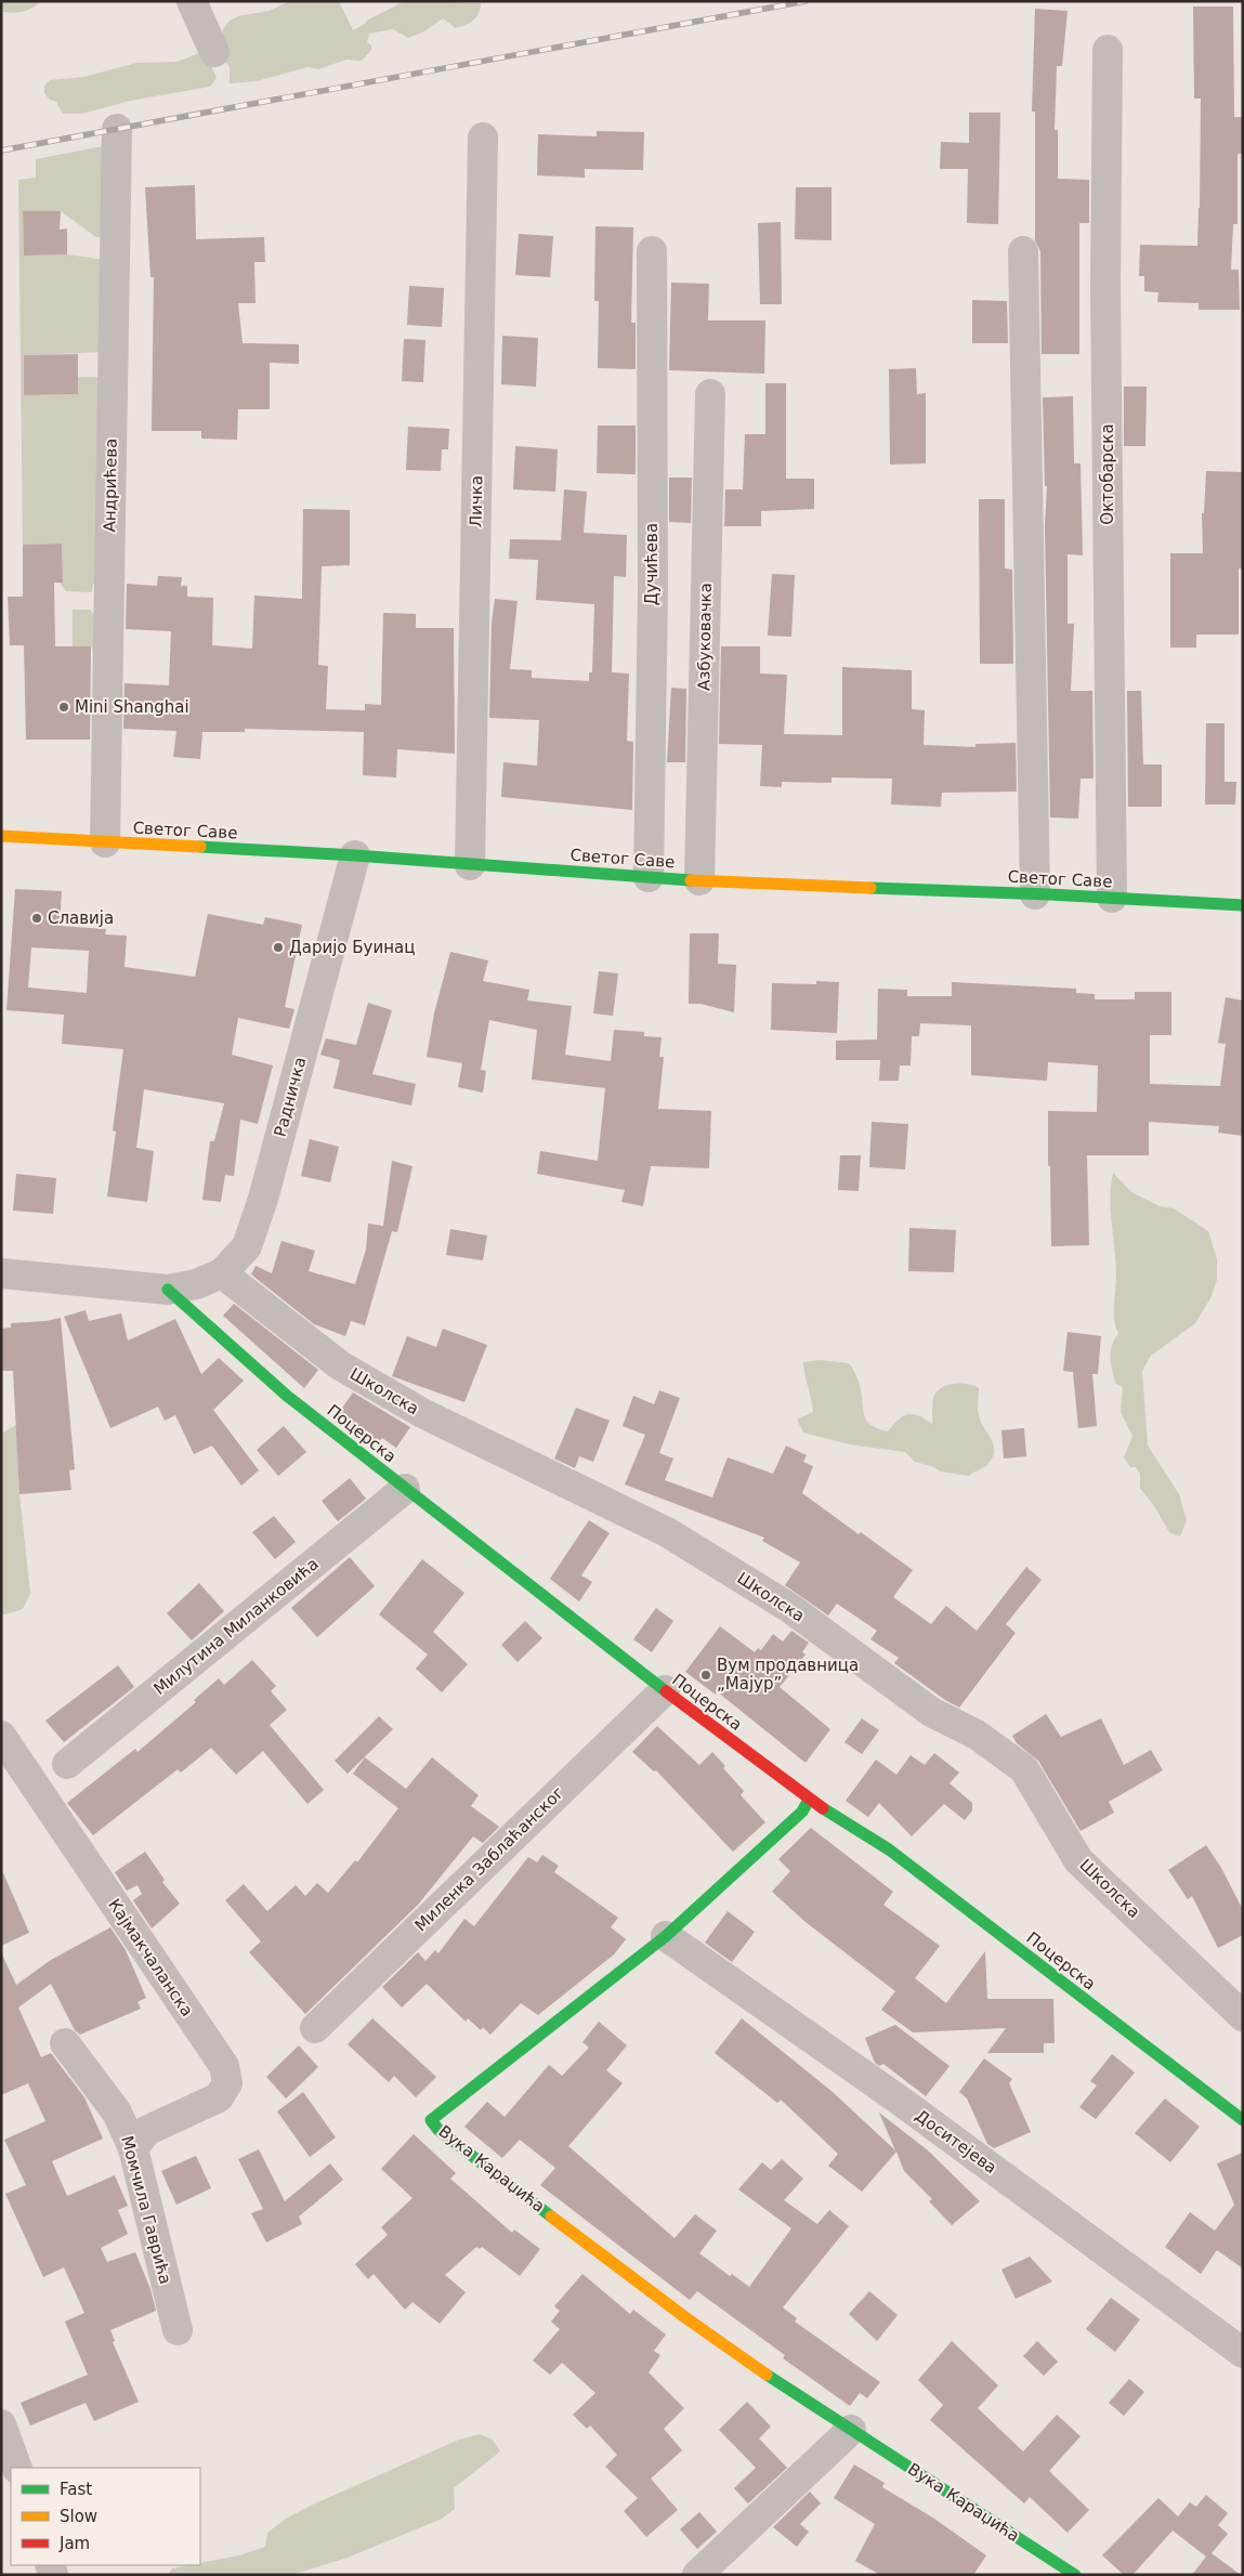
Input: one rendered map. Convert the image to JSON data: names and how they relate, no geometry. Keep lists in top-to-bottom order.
{
  "streets": {
    "street": [
      "Октобарска",
      "Андрићева",
      "Личка",
      "Дучићева",
      "Азбуковачка",
      "Светог Саве",
      "Радничка",
      "Школска",
      "Поцерска",
      "Милутина Миланковића",
      "Миленка Заблаћанског",
      "Кајмакчаланска",
      "Доситејева",
      "Вука Караџића",
      "Момчила Гаврића"
    ]
  },
  "crossings": [
    ["Октобарска", "Светог Саве"],
    ["Андрићева", "Светог Саве"],
    ["Личка", "Светог Саве"],
    ["Дучићева", "Светог Саве"],
    ["Азбуковачка", "Светог Саве"],
    ["Светог Саве", "Радничка"],
    ["Радничка", "Школска"],
    ["Радничка", "Поцерска"],
    ["Поцерска", "Милутина Миланковића"],
    ["Поцерска", "Миленка Заблаћанског"],
    ["Поцерска", "Вука Караџића"],
    ["Кајмакчаланска", "Момчила Гаврића"],
    ["Доситејева", "Вука Караџића"]
  ],
  "places": [
    "Mini Shanghai",
    "Славија",
    "Даријо Буинац",
    "Вум продавница „Мајур”"
  ],
  "legend": ["Fast", "Slow", "Jam"]
}
